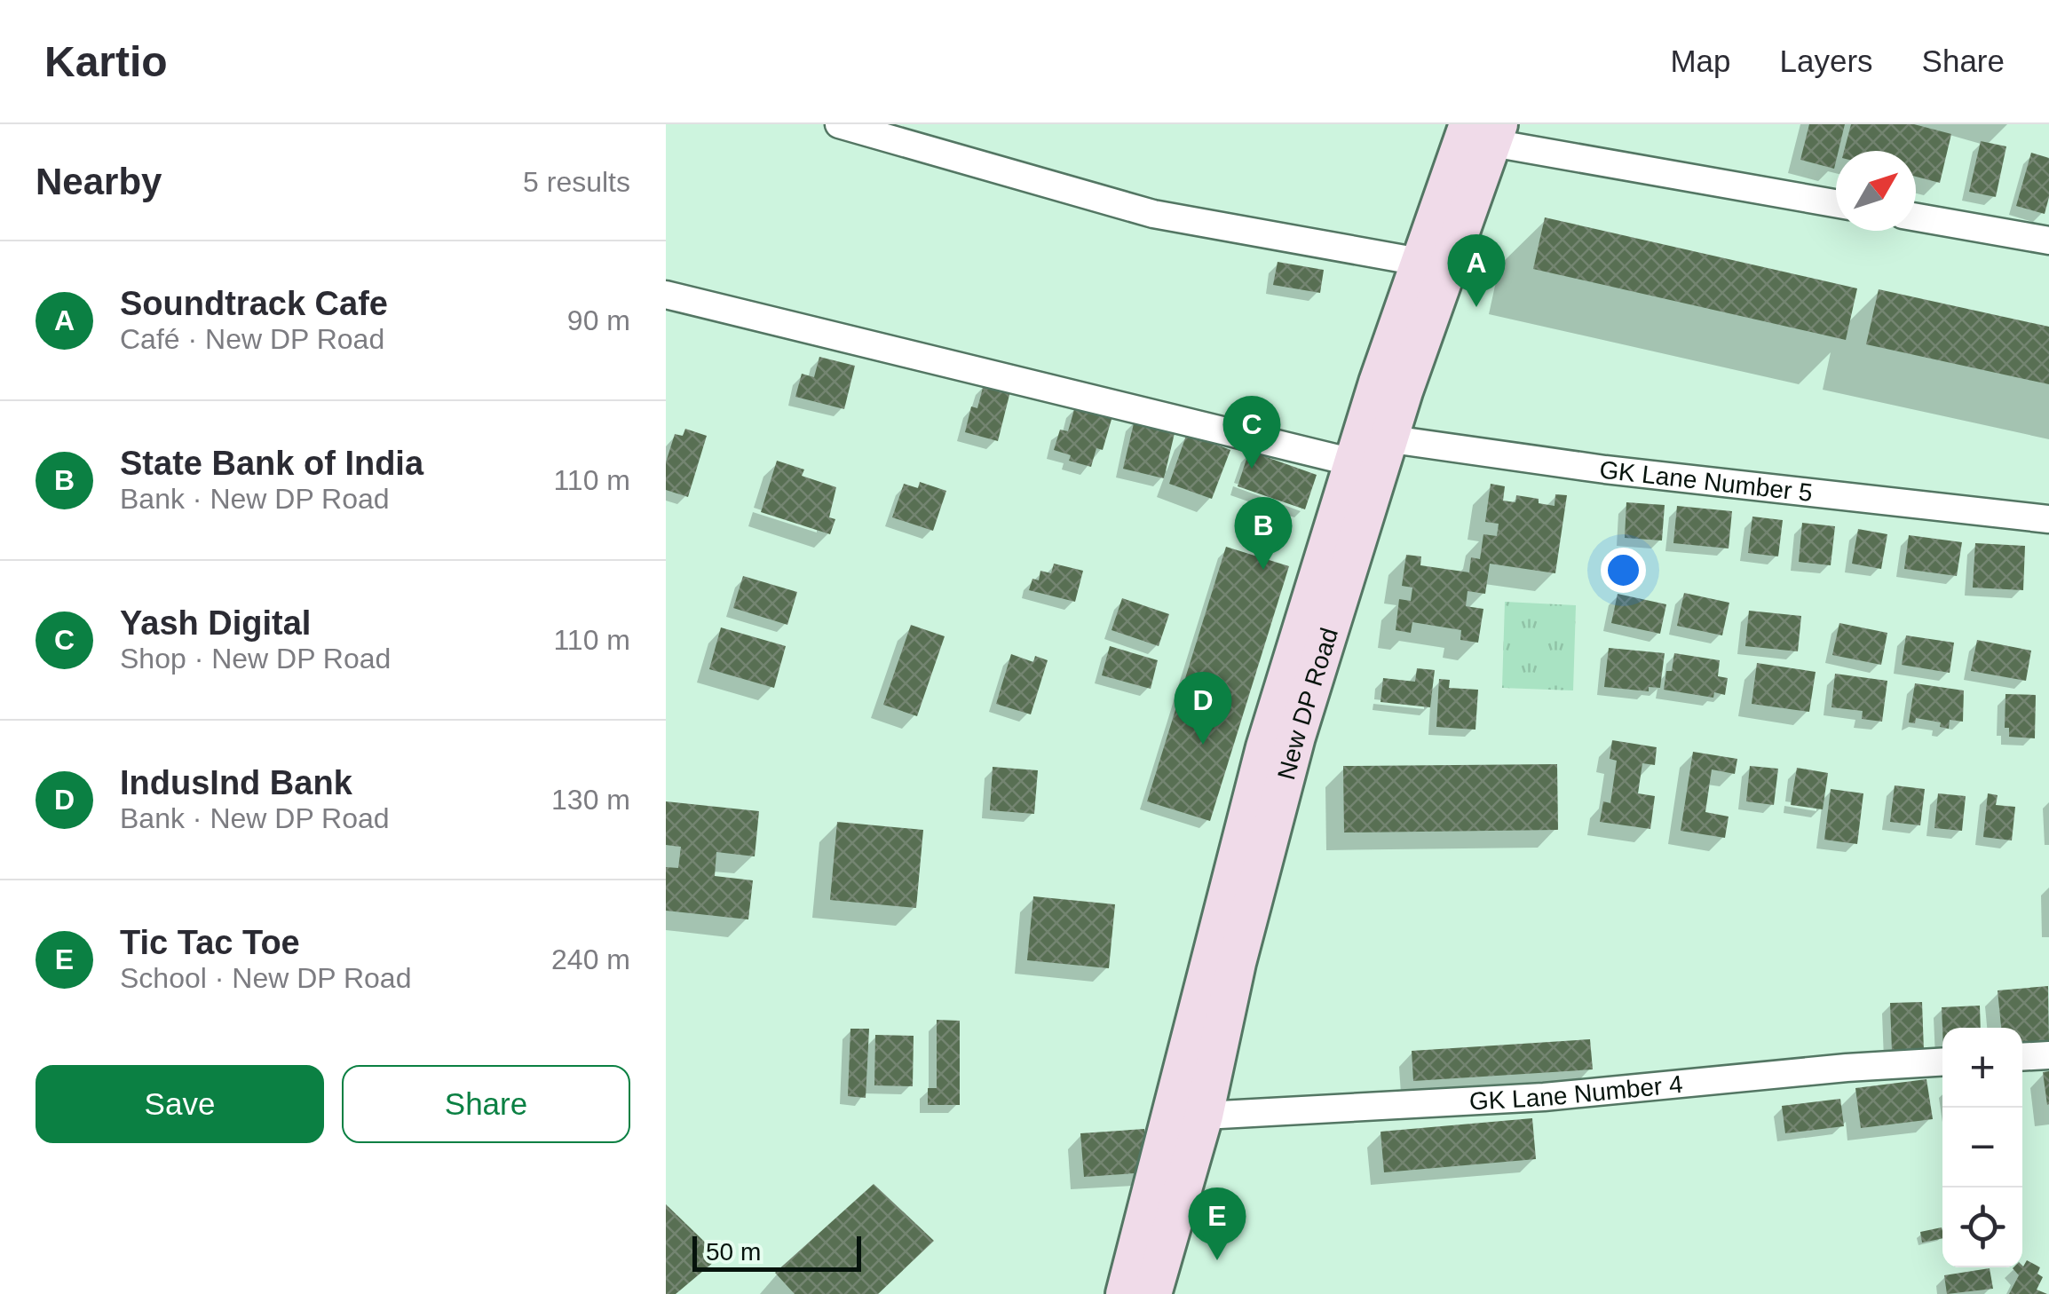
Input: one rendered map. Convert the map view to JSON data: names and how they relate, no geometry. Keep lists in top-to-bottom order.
{
  "streets": {
    "main road": ["New DP Road"],
    "street": ["GK Lane Number 5", "GK Lane Number 4"]
  },
  "crossings": [
    ["GK Lane Number 5", "New DP Road"],
    ["New DP Road", "GK Lane Number 4"]
  ],
  "scale_bar": "50 m",
  "north": "top right",
  "page": {
    "header": "Kartio",
    "nav": ["Map", "Layers", "Share"],
    "heading": ["Nearby", "5 results"],
    "pins": [
      "A",
      "C",
      "B",
      "D",
      "E"
    ],
    "list": [
      {
        "mark": "A",
        "name": "Soundtrack Cafe",
        "note": "Café · New DP Road",
        "value": "90 m"
      },
      {
        "mark": "B",
        "name": "State Bank of India",
        "note": "Bank · New DP Road",
        "value": "110 m"
      },
      {
        "mark": "C",
        "name": "Yash Digital",
        "note": "Shop · New DP Road",
        "value": "110 m"
      },
      {
        "mark": "D",
        "name": "IndusInd Bank",
        "note": "Bank · New DP Road",
        "value": "130 m"
      },
      {
        "mark": "E",
        "name": "Tic Tac Toe",
        "note": "School · New DP Road",
        "value": "240 m"
      }
    ],
    "map_buttons": ["+", "−"],
    "buttons": ["Save", "Share"],
    "scale": "50 m"
  }
}
